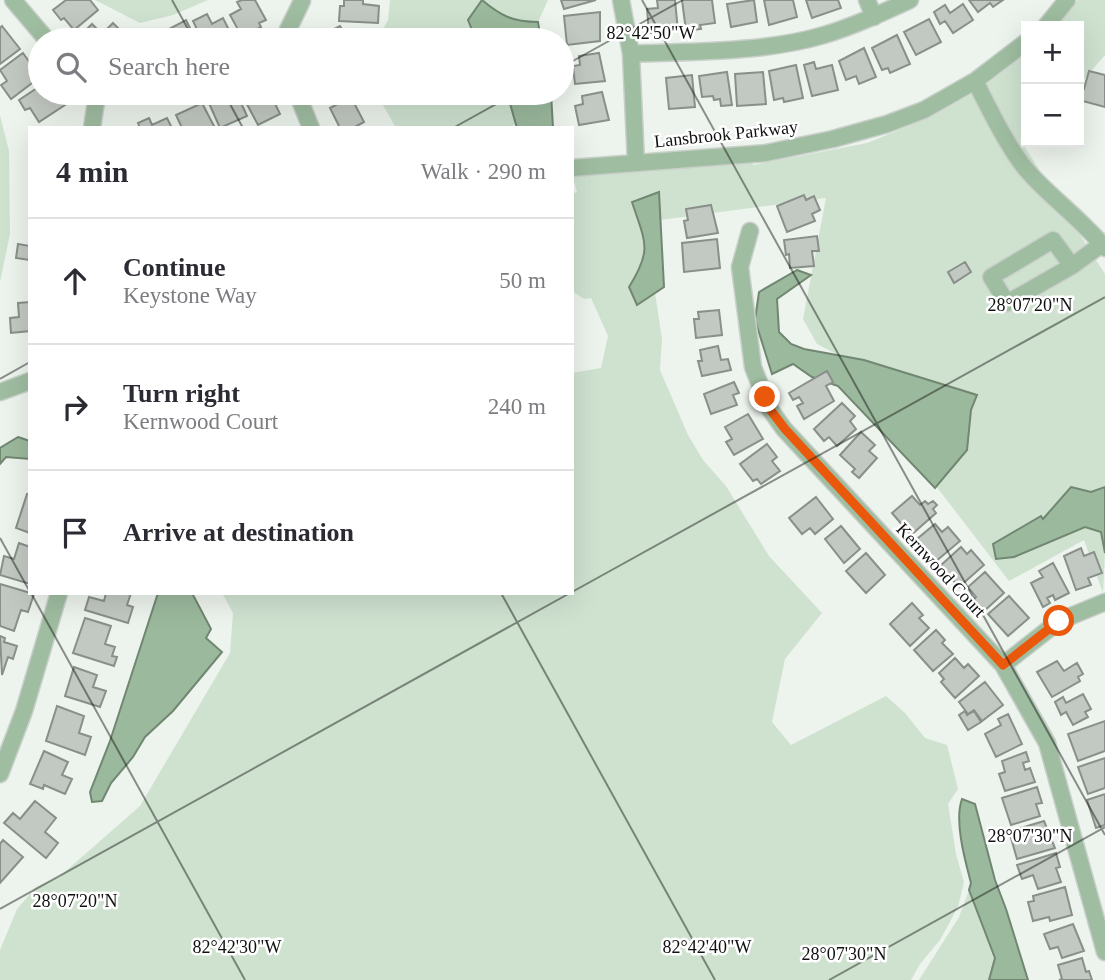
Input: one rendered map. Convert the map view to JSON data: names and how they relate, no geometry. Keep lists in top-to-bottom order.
{
  "streets": {
    "street": ["Lansbrook Parkway", "Kernwood Court"]
  },
  "page": {
    "map_buttons": ["+", "−"],
    "search": "Search here",
    "heading": ["4 min", "Walk · 290 m"],
    "list": [
      ["Continue", "Keystone Way", "50 m"],
      ["Turn right", "Kernwood Court", "240 m"],
      "Arrive at destination"
    ]
  },
  "coordinates": [
    "82°42'50\"W",
    "28°07'20\"N",
    "28°07'30\"N",
    "82°42'30\"W",
    "82°42'40\"W"
  ]
}
